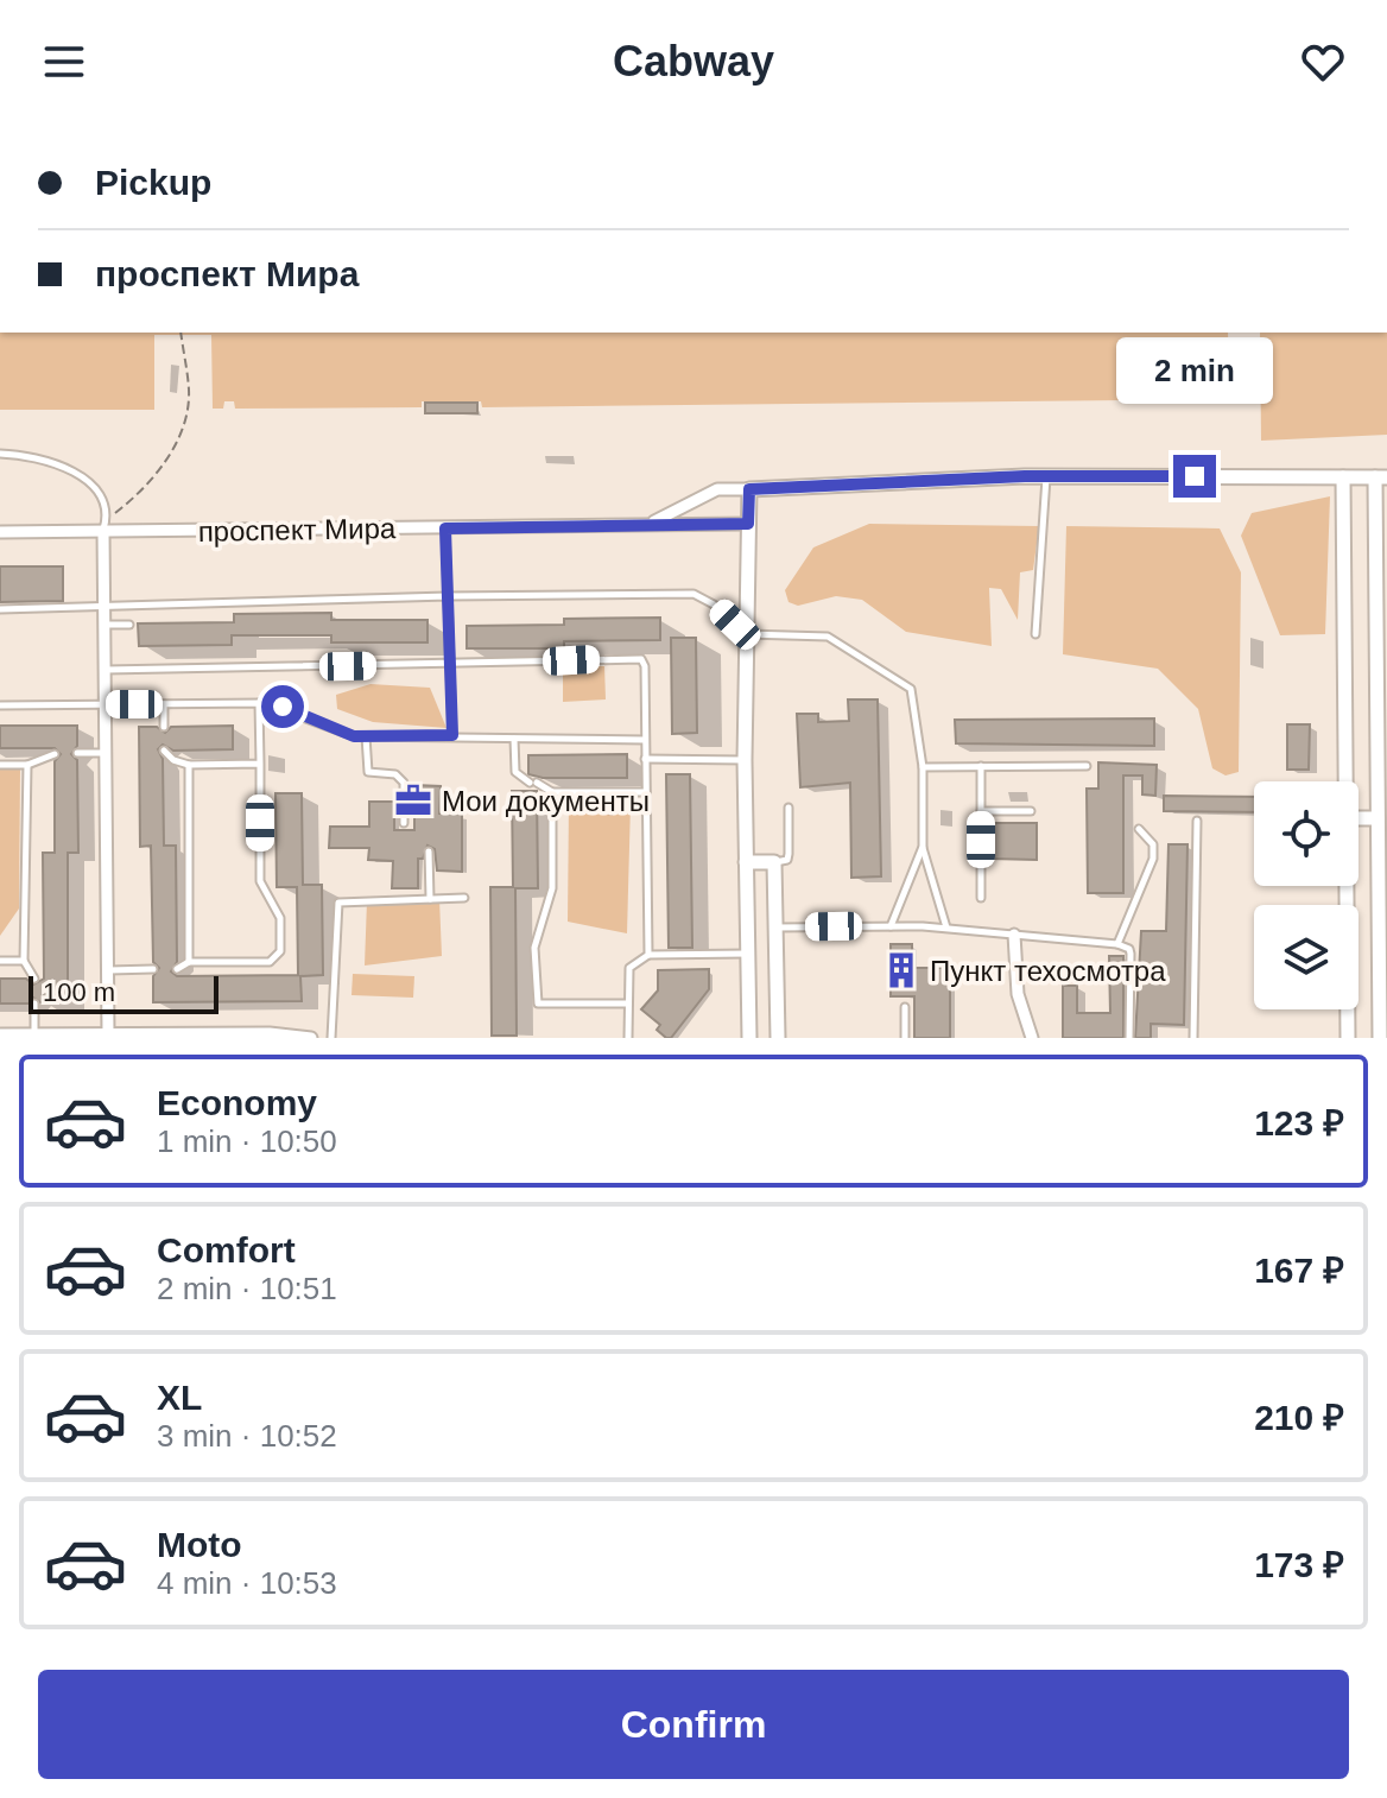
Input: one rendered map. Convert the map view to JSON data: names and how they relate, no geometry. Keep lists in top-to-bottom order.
{
  "streets": {
    "street": ["проспект Мира"]
  },
  "places": {
    "office": ["Мои документы"],
    "building": ["Пункт техосмотра"]
  },
  "scale_bar": "100 m",
  "page": {
    "header": "Cabway",
    "banner": ["Pickup", "проспект Мира"],
    "bubble": "2 min",
    "scale": "100 m",
    "list": [
      {
        "name": "Economy",
        "note": "1 min · 10:50",
        "value": "123 ₽"
      },
      {
        "name": "Comfort",
        "note": "2 min · 10:51",
        "value": "167 ₽"
      },
      {
        "name": "XL",
        "note": "3 min · 10:52",
        "value": "210 ₽"
      },
      {
        "name": "Moto",
        "note": "4 min · 10:53",
        "value": "173 ₽"
      }
    ],
    "buttons": "Confirm"
  }
}
